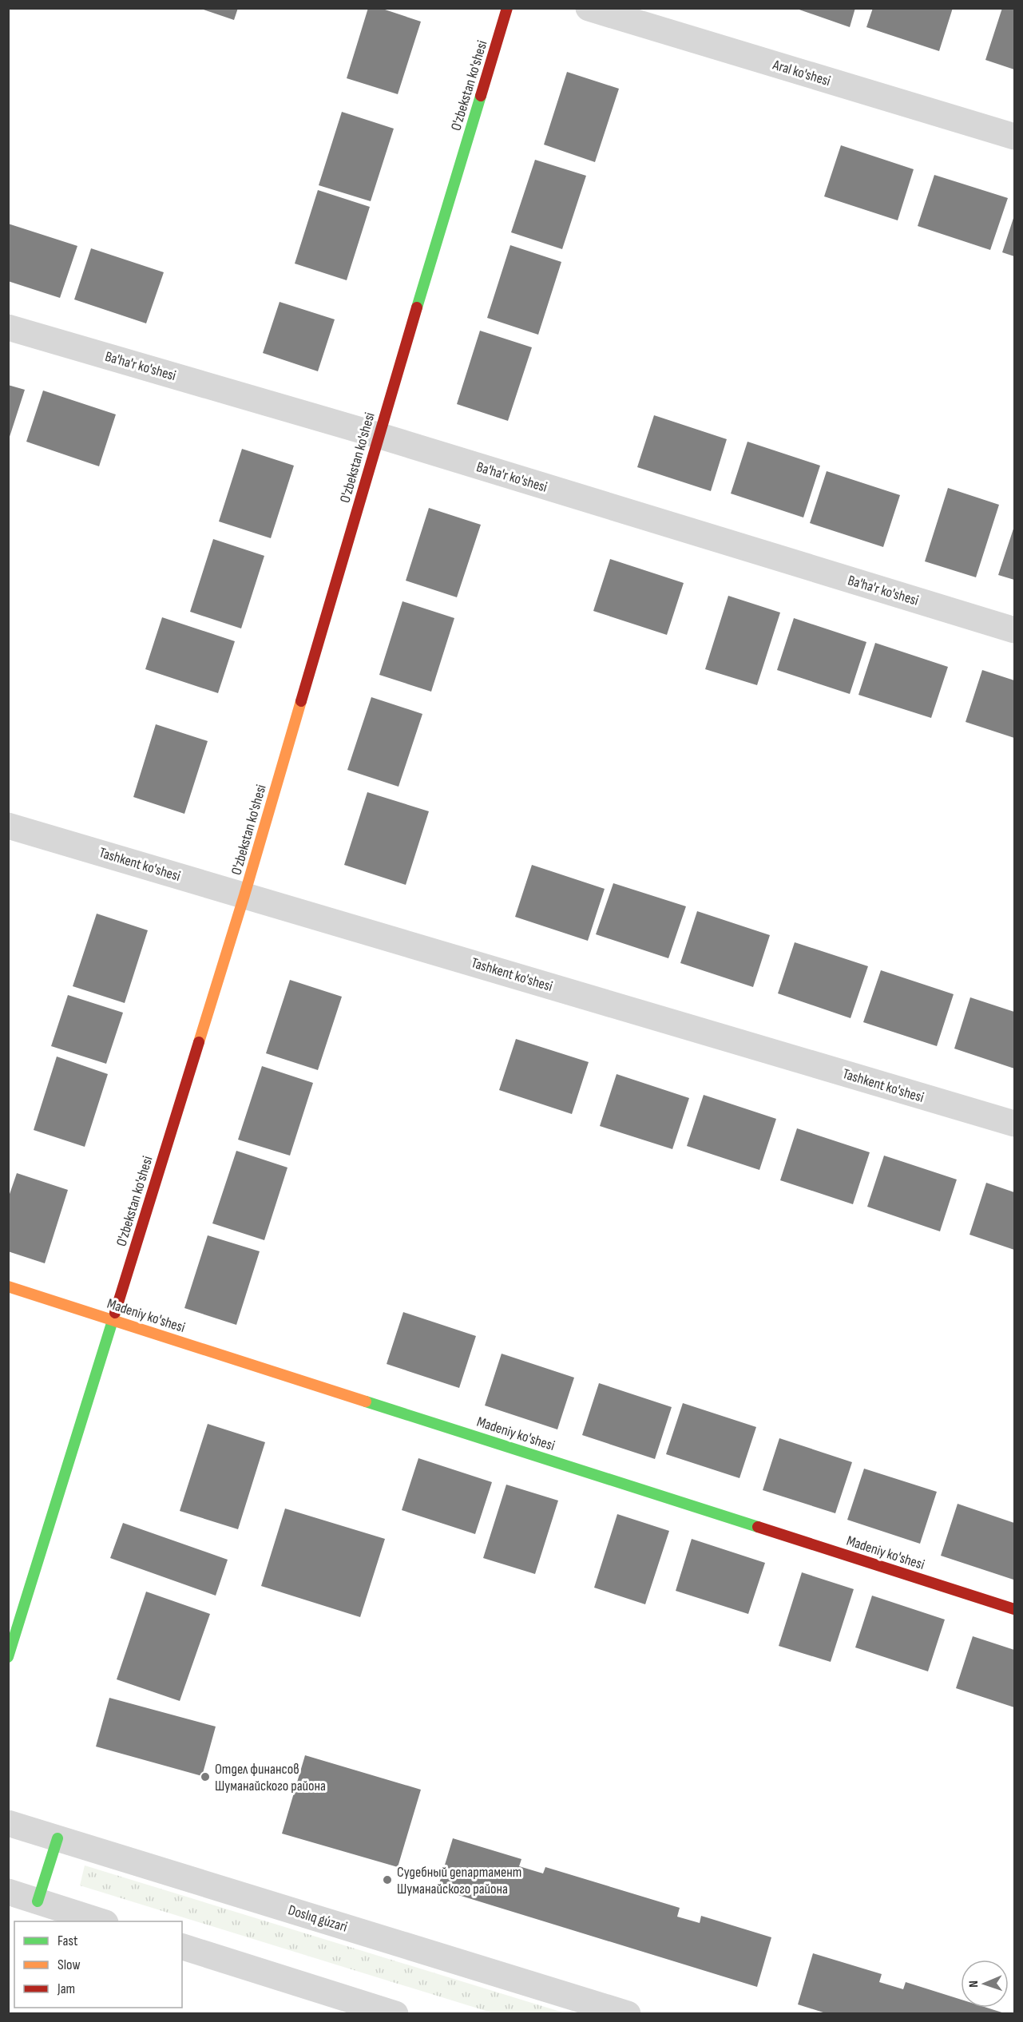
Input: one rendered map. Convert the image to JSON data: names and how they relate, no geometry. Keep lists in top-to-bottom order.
{
  "streets": {
    "main road": ["O'zbekstan ko'shesi", "Madeniy ko'shesi"],
    "street": [
      "Aral ko'shesi",
      "Ba'ha'r ko'shesi",
      "Tashkent ko'shesi",
      "Doslıq gúzari"
    ]
  },
  "crossings": [
    ["O'zbekstan ko'shesi", "Ba'ha'r ko'shesi"],
    ["O'zbekstan ko'shesi", "Tashkent ko'shesi"],
    ["O'zbekstan ko'shesi", "Madeniy ko'shesi"]
  ],
  "places": ["Отдел финансов Шуманайского района", "Судебный департамент Шуманайского района"],
  "legend": ["Fast", "Slow", "Jam"],
  "north": "left"
}
